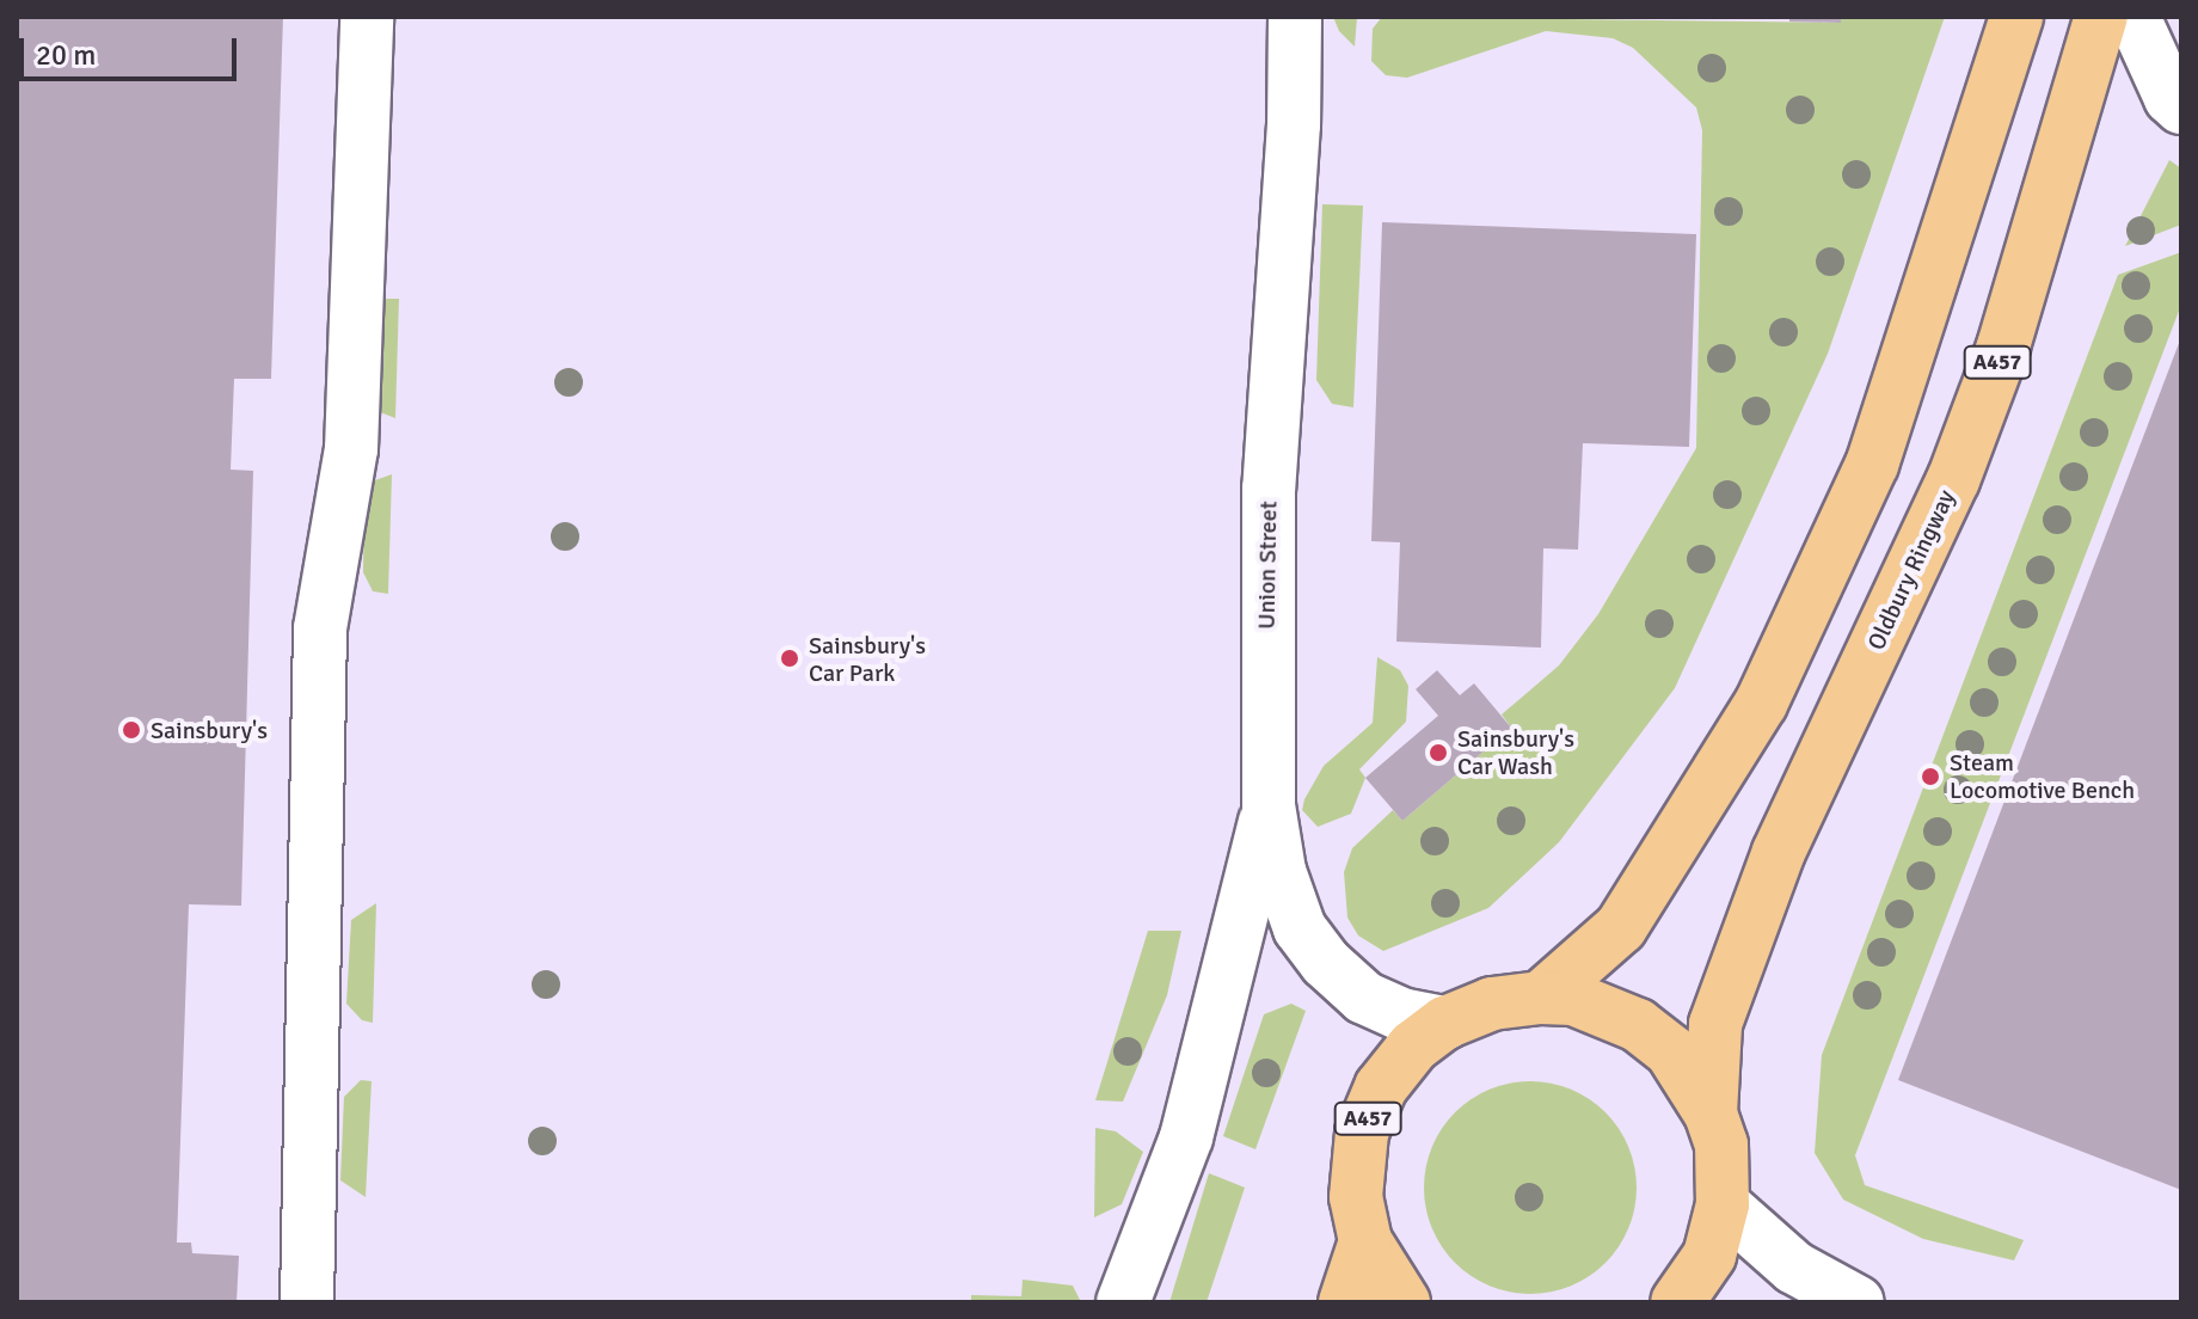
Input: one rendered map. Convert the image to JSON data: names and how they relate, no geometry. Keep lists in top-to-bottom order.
{
  "streets": {
    "main road": ["A457", "Oldbury Ringway"],
    "street": ["Union Street"]
  },
  "crossings": [
    ["Union Street", "Oldbury Ringway"]
  ],
  "places": [
    "Sainsbury's Car Park",
    "Sainsbury's",
    "Sainsbury's Car Wash",
    "Steam Locomotive Bench"
  ],
  "scale_bar": "20 m"
}
